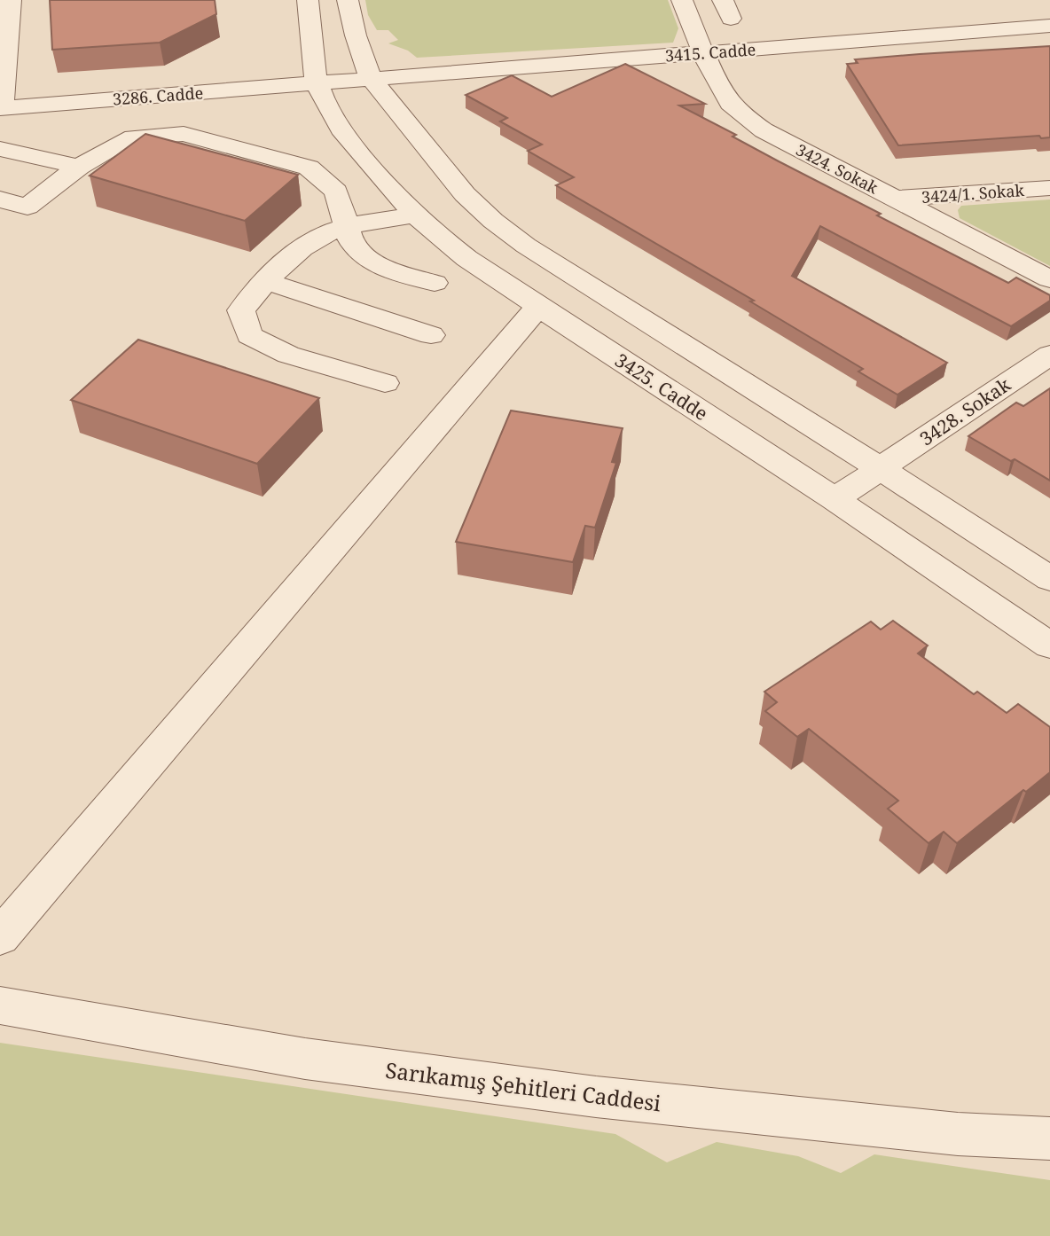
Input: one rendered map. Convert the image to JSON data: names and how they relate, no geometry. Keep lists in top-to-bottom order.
{
  "streets": {
    "street": [
      "3415. Cadde",
      "3286. Cadde",
      "3424. Sokak",
      "3424/1. Sokak",
      "3425. Cadde",
      "3428. Sokak",
      "Sarıkamış Şehitleri Caddesi"
    ]
  },
  "crossings": [
    ["3415. Cadde", "3286. Cadde"],
    ["3415. Cadde", "3424. Sokak"],
    ["3415. Cadde", "3425. Cadde"],
    ["3286. Cadde", "3425. Cadde"],
    ["3424. Sokak", "3424/1. Sokak"],
    ["3425. Cadde", "3428. Sokak"]
  ]
}
